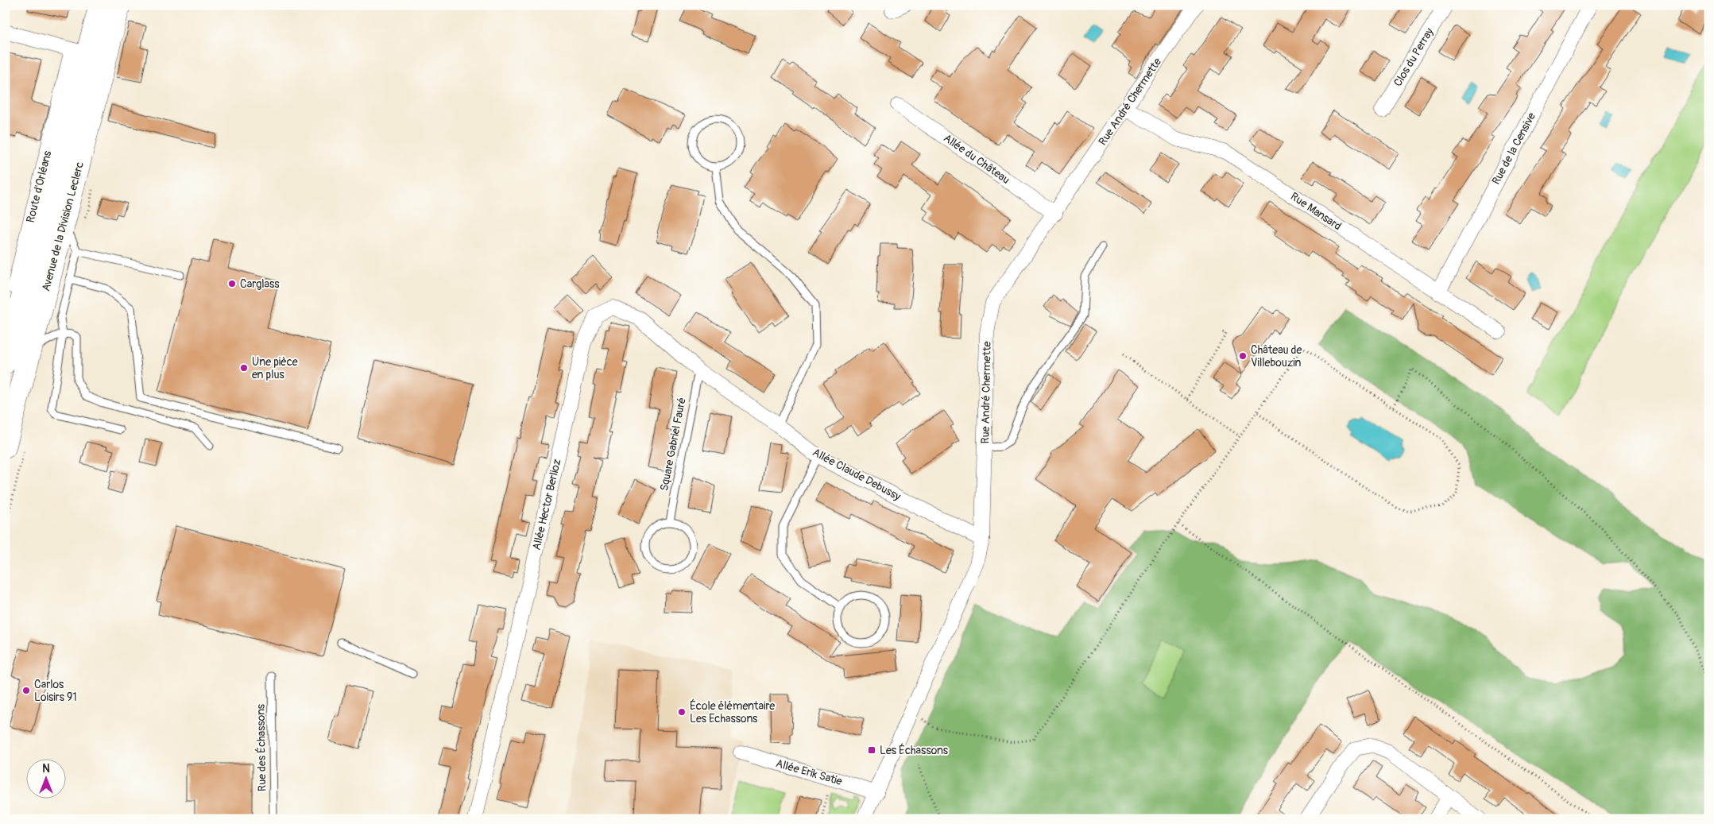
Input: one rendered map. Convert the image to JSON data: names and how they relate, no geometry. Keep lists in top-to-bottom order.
{
  "streets": {
    "main road": ["Avenue de la Division Leclerc"],
    "street": [
      "Clos du Perray",
      "Rue André Chermette",
      "Rue de la Censive",
      "Allée du Château",
      "Route d'Orléans",
      "Rue Mansard",
      "Allée Claude Debussy",
      "Allée Hector Berlioz",
      "Allée Erik Satie"
    ],
    "lane": ["Square Gabriel Fauré", "Rue des Échassons"]
  },
  "crossings": [
    ["Rue André Chermette", "Allée du Château"],
    ["Rue André Chermette", "Rue Mansard"],
    ["Rue André Chermette", "Allée Claude Debussy"],
    ["Rue André Chermette", "Allée Erik Satie"],
    ["Rue de la Censive", "Rue Mansard"],
    ["Route d'Orléans", "Avenue de la Division Leclerc"],
    ["Square Gabriel Fauré", "Allée Claude Debussy"],
    ["Square Gabriel Fauré", "Allée Hector Berlioz"],
    ["Allée Claude Debussy", "Allée Hector Berlioz"]
  ],
  "places": {
    "other": [
      "Carglass",
      "Château de Villebouzin",
      "Une pièce en plus",
      "Carlos Loisirs 91",
      "École élémentaire Les Echassons"
    ],
    "transit": ["Les Échassons"]
  },
  "north": "top"
}
